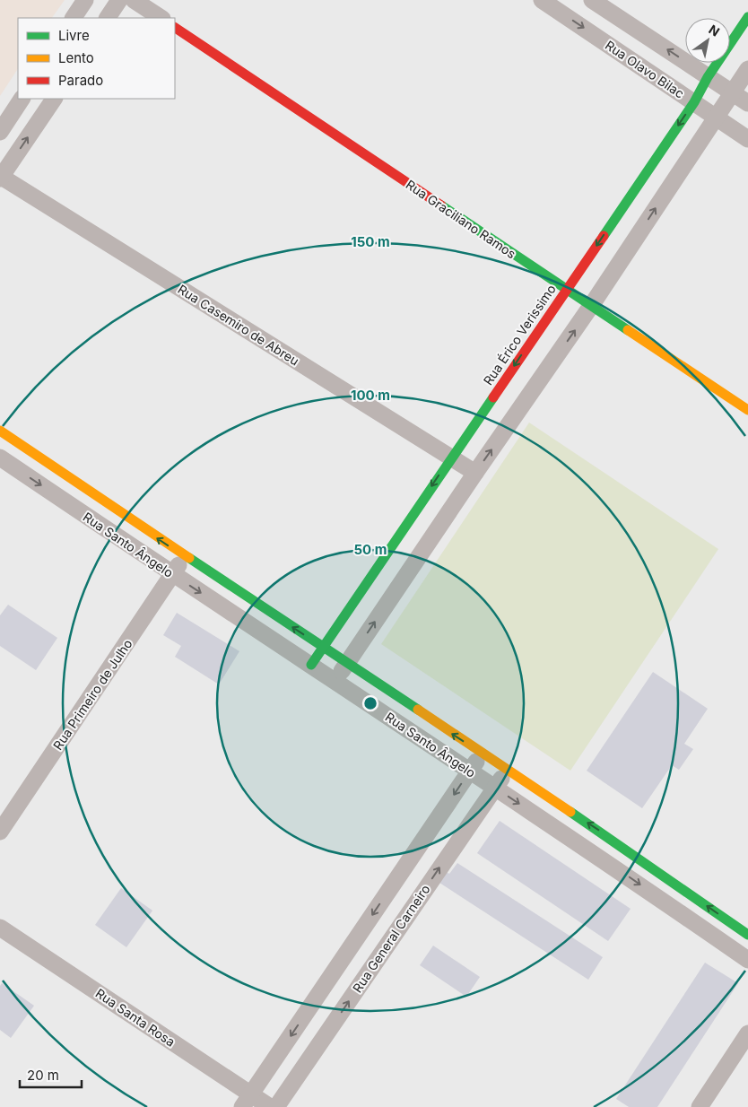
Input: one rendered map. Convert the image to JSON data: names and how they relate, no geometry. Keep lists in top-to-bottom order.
{
  "streets": {
    "street": [
      "Rua Olavo Bilac",
      "Rua Graciliano Ramos",
      "Rua Casemiro de Abreu",
      "Rua Érico Verissimo",
      "Rua Santo Ângelo",
      "Rua Primeiro de Julho",
      "Rua General Carneiro",
      "Rua Santa Rosa"
    ]
  },
  "crossings": [
    ["Rua Olavo Bilac", "Rua Érico Verissimo"],
    ["Rua Graciliano Ramos", "Rua Érico Verissimo"],
    ["Rua Casemiro de Abreu", "Rua Érico Verissimo"],
    ["Rua Érico Verissimo", "Rua Santo Ângelo"],
    ["Rua Santo Ângelo", "Rua Primeiro de Julho"],
    ["Rua Santo Ângelo", "Rua General Carneiro"]
  ],
  "legend": ["Livre", "Lento", "Parado"],
  "scale_bar": "20 m",
  "north": "top right",
  "rings": ["150 m", "100 m", "50 m"]
}
